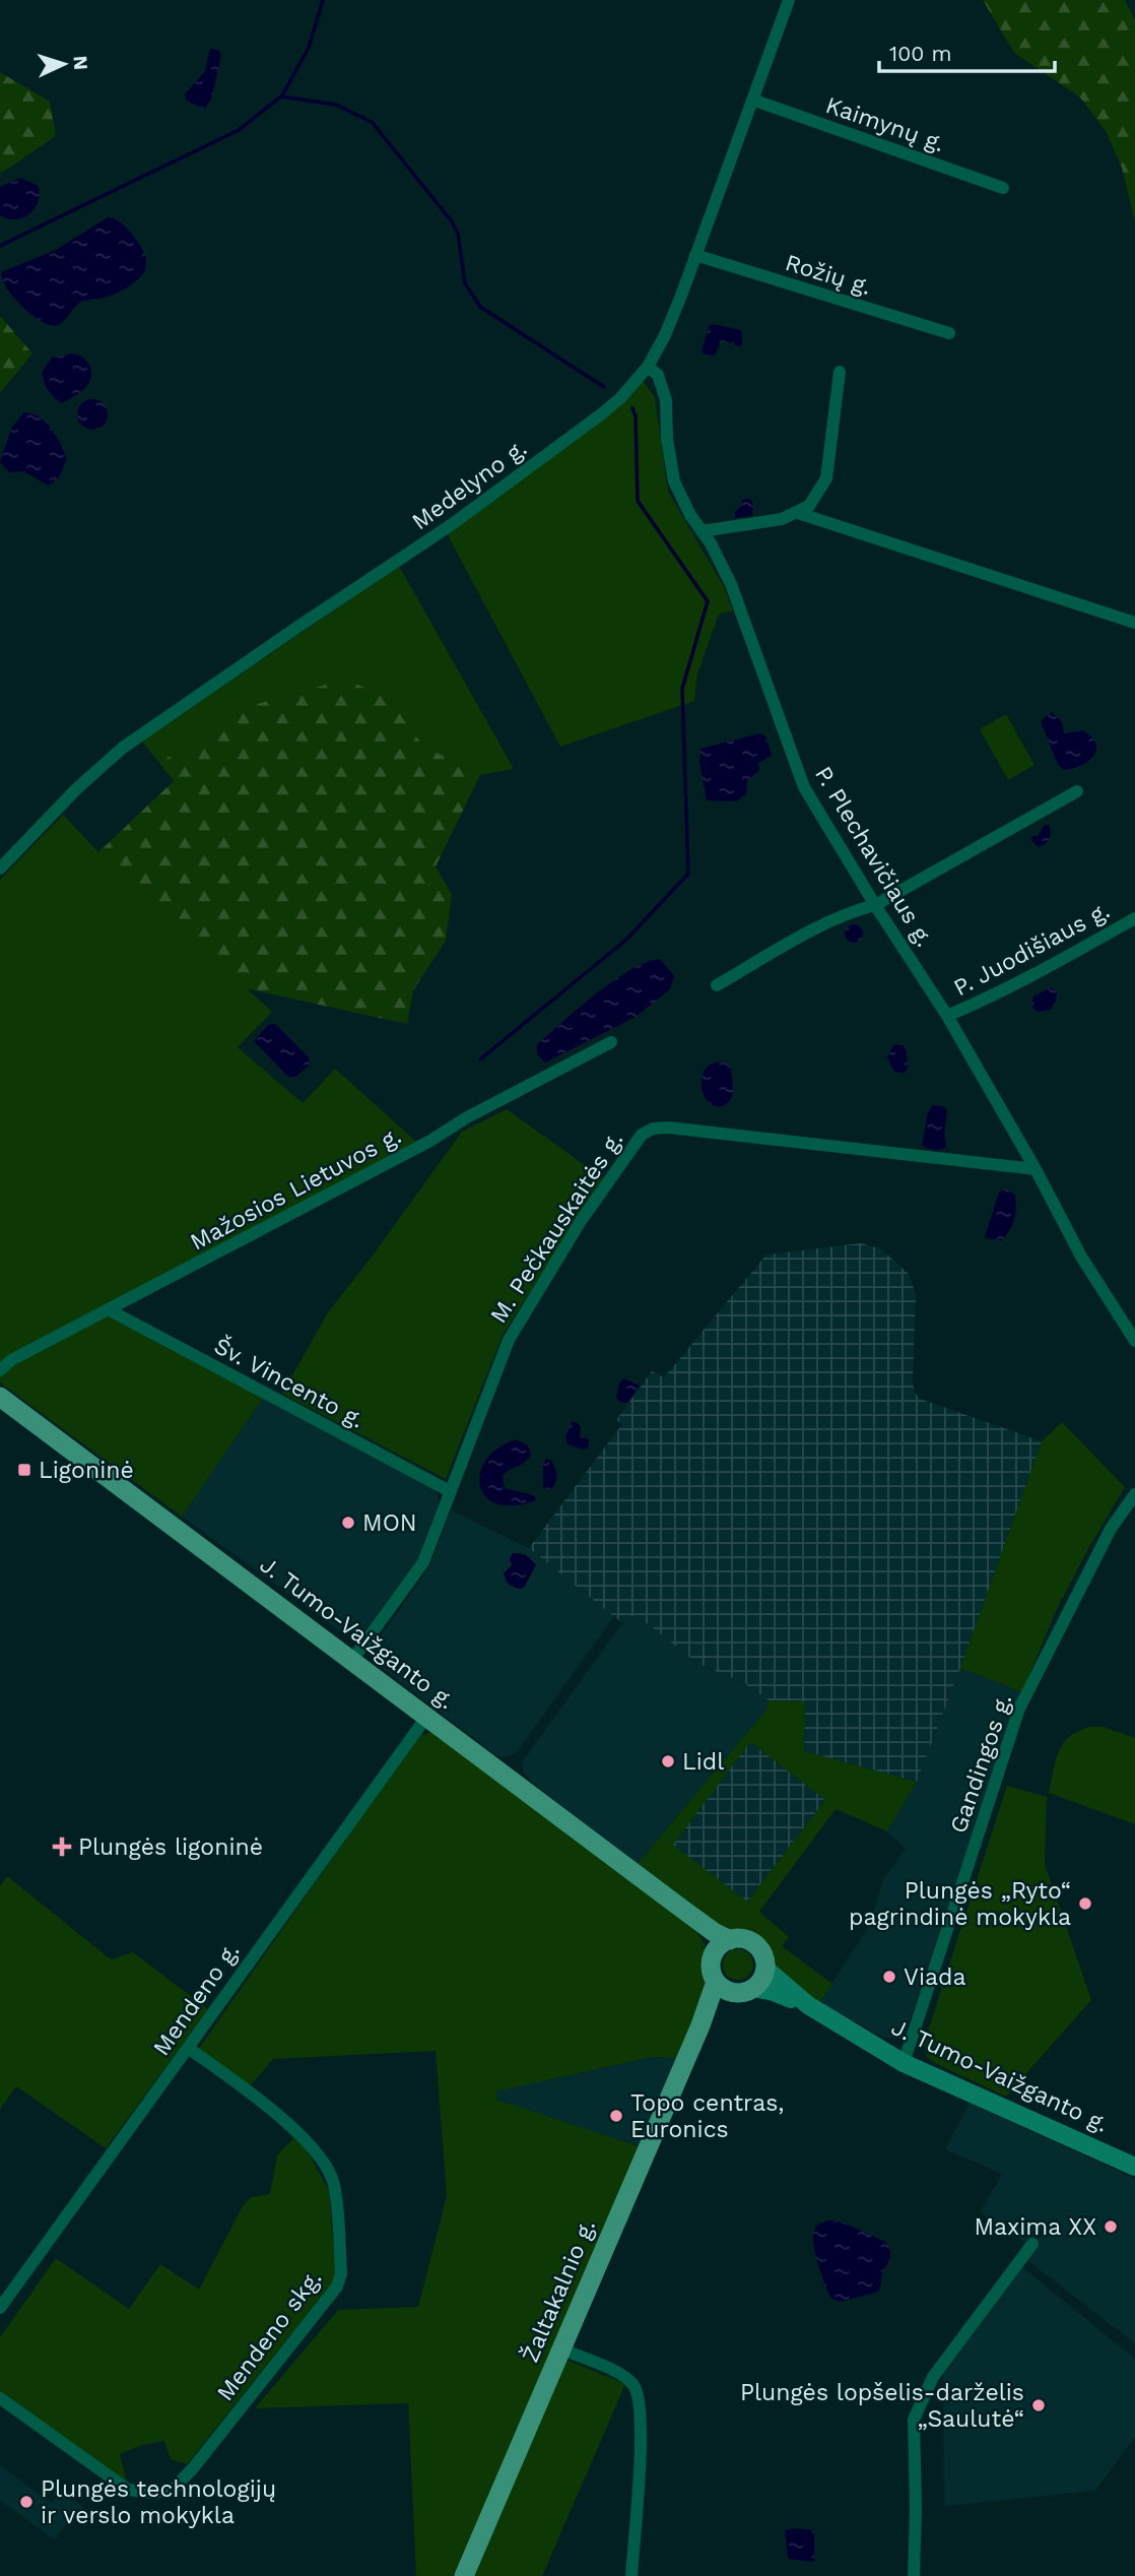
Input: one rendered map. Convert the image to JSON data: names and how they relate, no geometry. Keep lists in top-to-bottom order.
{
  "streets": {
    "main road": ["J. Tumo-Vaižganto g.", "Žaltakalnio g."],
    "street": [
      "Kaimynų g.",
      "Rožių g.",
      "Medelyno g.",
      "P. Plechavičiaus g.",
      "P. Juodišiaus g.",
      "Mažosios Lietuvos g.",
      "M. Pečkauskaitės g.",
      "Šv. Vincento g.",
      "Gandingos g.",
      "Mendeno g.",
      "Mendeno skg."
    ]
  },
  "crossings": [
    ["Kaimynų g.", "Medelyno g."],
    ["Rožių g.", "Medelyno g."],
    ["Medelyno g.", "P. Plechavičiaus g."],
    ["P. Plechavičiaus g.", "P. Juodišiaus g."],
    ["P. Plechavičiaus g.", "M. Pečkauskaitės g."],
    ["Mažosios Lietuvos g.", "Šv. Vincento g."],
    ["M. Pečkauskaitės g.", "Šv. Vincento g."],
    ["M. Pečkauskaitės g.", "J. Tumo-Vaižganto g."],
    ["J. Tumo-Vaižganto g.", "Gandingos g."],
    ["J. Tumo-Vaižganto g.", "Mendeno g."],
    ["J. Tumo-Vaižganto g.", "Žaltakalnio g."],
    ["Mendeno g.", "Mendeno skg."]
  ],
  "places": {
    "transit": ["Ligoninė"],
    "other": [
      "MON",
      "Lidl",
      "Plungės „Ryto“ pagrindinė mokykla",
      "Viada",
      "Topo centras, Euronics",
      "Maxima XX",
      "Plungės lopšelis-darželis „Saulutė“",
      "Plungės technologijų ir verslo mokykla"
    ],
    "health": ["Plungės ligoninė"]
  },
  "scale_bar": "100 m",
  "north": "right"
}
